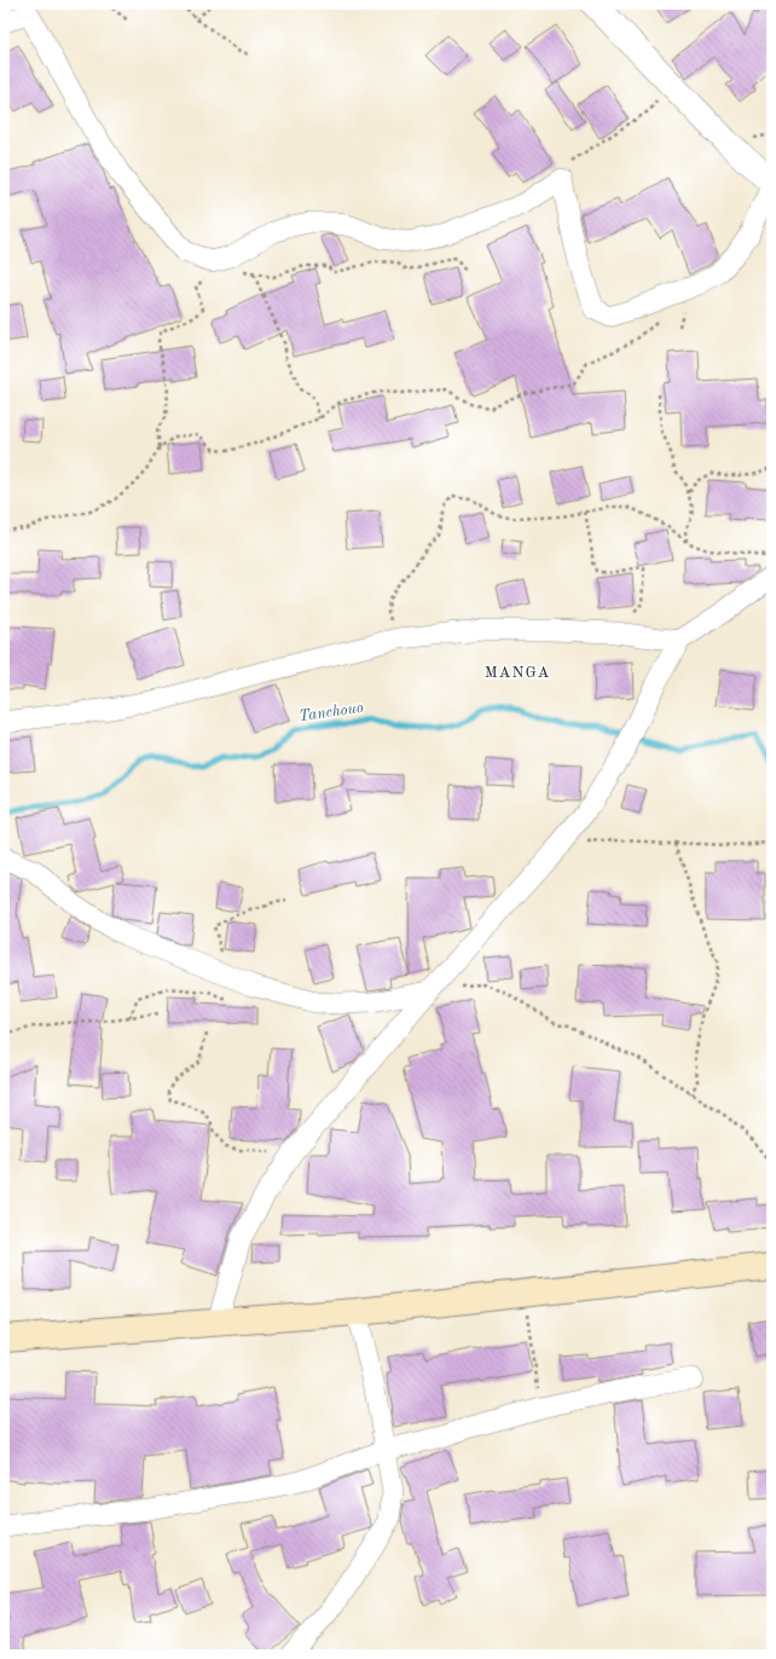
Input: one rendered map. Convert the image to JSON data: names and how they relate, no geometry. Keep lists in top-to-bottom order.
{
  "districts": ["MANGA"],
  "water": ["Tanchouo"]
}
